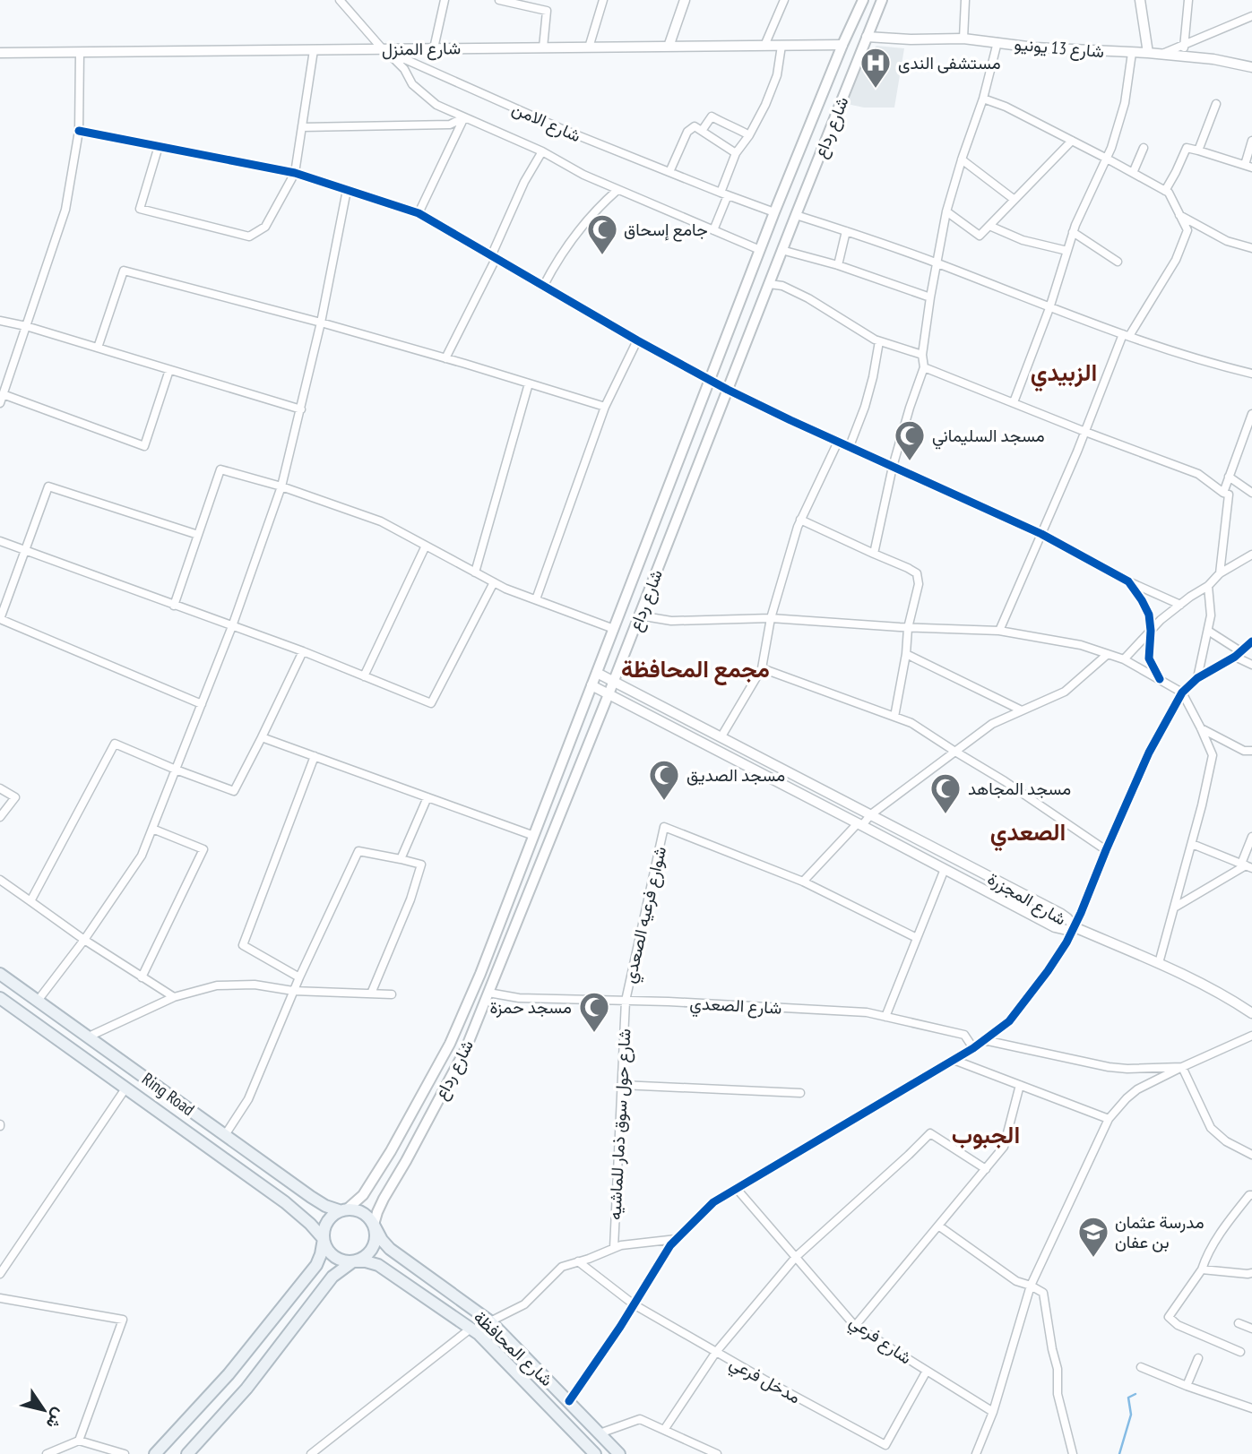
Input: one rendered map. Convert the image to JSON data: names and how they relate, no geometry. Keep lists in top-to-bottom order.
{
  "streets": {
    "main road": ["شارع رداع", "Ring Road", "شارع المحافظة"],
    "street": [
      "شارع 13 يونيو",
      "شارع المنزل",
      "شارع الامن",
      "شارع المجزرة",
      "شوارع فرعيه الصعدي",
      "شارع الصعدي",
      "شارع حول سوق ذمار للماشيه",
      "شارع فرعي",
      "مدخل فرعي"
    ]
  },
  "crossings": [
    ["شارع 13 يونيو", "شارع رداع"],
    ["شارع المنزل", "شارع الامن"],
    ["شارع المنزل", "شارع رداع"],
    ["شارع الامن", "شارع رداع"],
    ["شارع رداع", "شارع المجزرة"],
    ["شارع رداع", "شارع الصعدي"],
    ["شارع رداع", "Ring Road"],
    ["شارع رداع", "شارع المحافظة"],
    ["شوارع فرعيه الصعدي", "شارع الصعدي"],
    ["شوارع فرعيه الصعدي", "شارع حول سوق ذمار للماشيه"],
    ["شارع الصعدي", "شارع حول سوق ذمار للماشيه"],
    ["Ring Road", "شارع المحافظة"],
    ["شارع فرعي", "مدخل فرعي"]
  ],
  "districts": [
    "الزبيدي",
    "مجمع المحافظة",
    "الصعدي",
    "الجبوب"
  ],
  "places": {
    "hospital": ["مستشفى الندى"],
    "mosque": [
      "جامع إسحاق",
      "مسجد السليماني",
      "مسجد الصديق",
      "مسجد المجاهد",
      "مسجد حمزة"
    ],
    "school or university": ["مدرسة عثمان بن عفان"]
  },
  "north": "bottom right"
}
